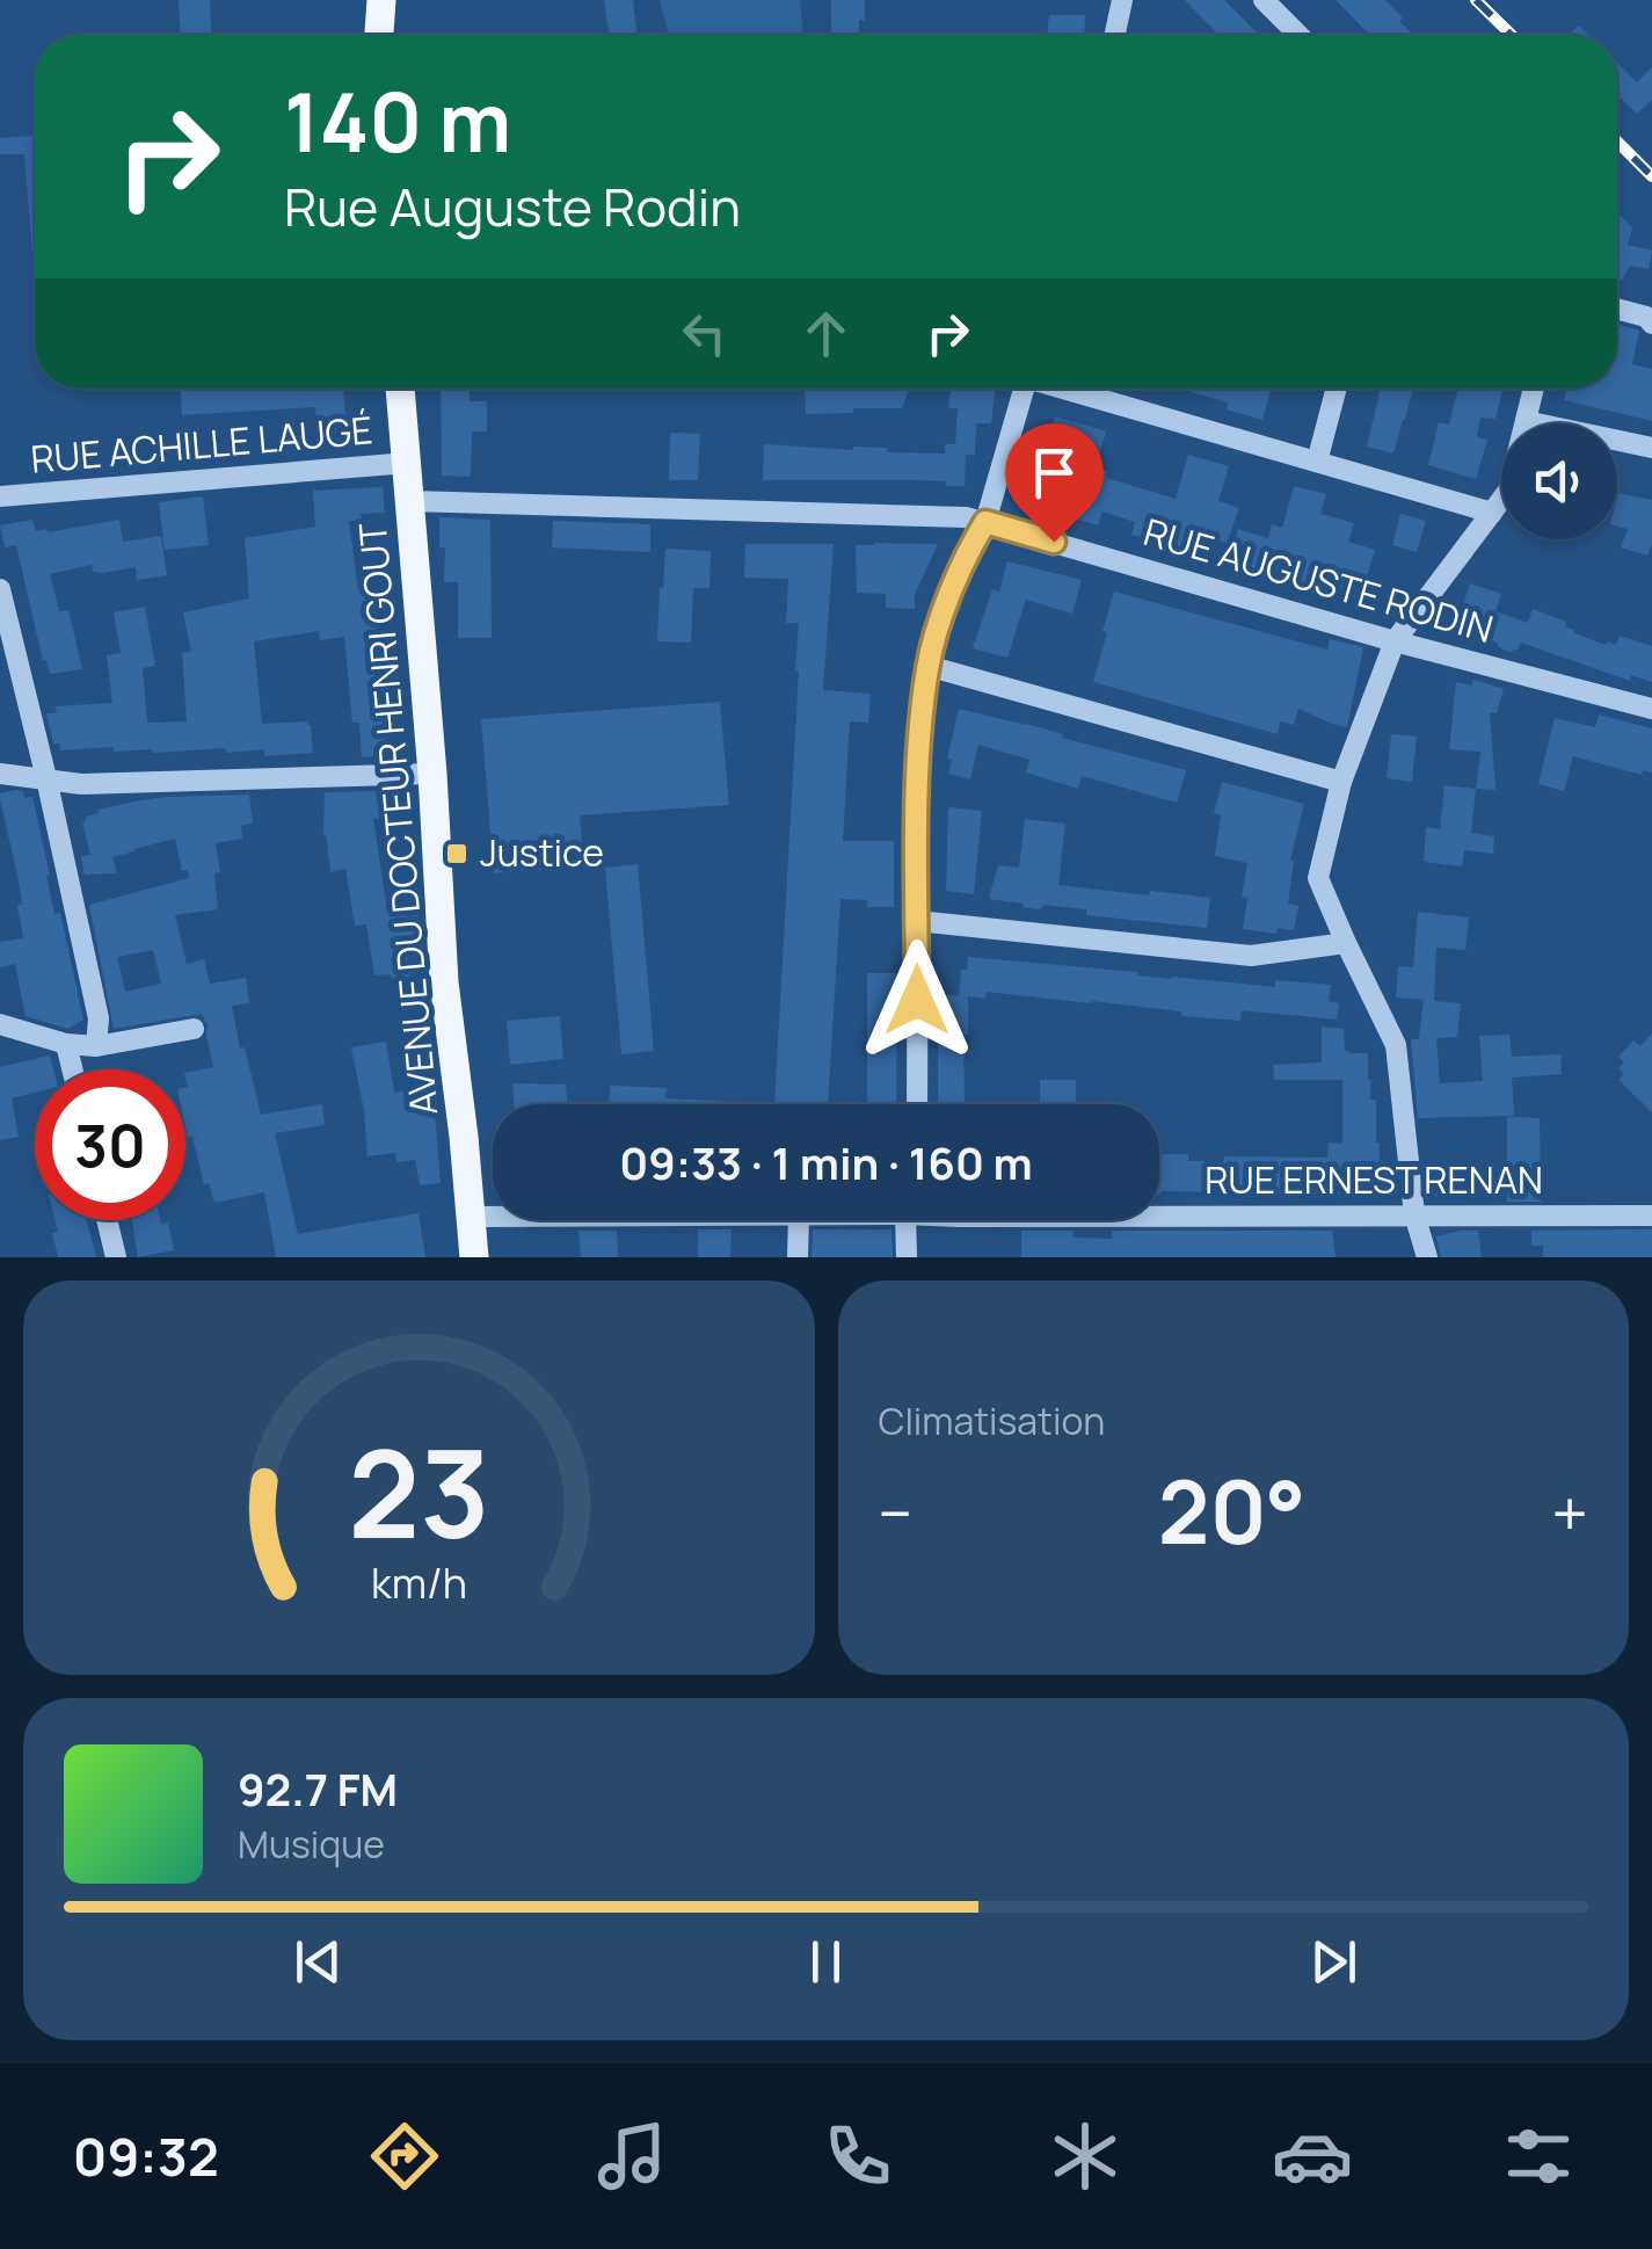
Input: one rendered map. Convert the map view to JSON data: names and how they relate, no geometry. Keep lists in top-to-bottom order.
{
  "streets": {
    "main road": ["AVENUE DU DOCTEUR HENRI GOUT"],
    "street": ["RUE ACHILLE LAUGÉ", "RUE AUGUSTE RODIN", "RUE ERNEST RENAN"]
  },
  "crossings": [
    ["RUE ACHILLE LAUGÉ", "AVENUE DU DOCTEUR HENRI GOUT"],
    ["RUE AUGUSTE RODIN", "AVENUE DU DOCTEUR HENRI GOUT"],
    ["AVENUE DU DOCTEUR HENRI GOUT", "RUE ERNEST RENAN"]
  ],
  "places": {
    "transit": ["Justice"]
  },
  "page": {
    "turn": ["140 m", "Rue Auguste Rodin"],
    "limit": "30",
    "trip": "09:33 · 1 min · 160 m",
    "tile": "Climatisation",
    "heat": ["−", "20°", "+"],
    "song": ["92.7 FM", "Musique"],
    "tabs": "09:32",
    "gauge": ["23", "km/h"]
  }
}
